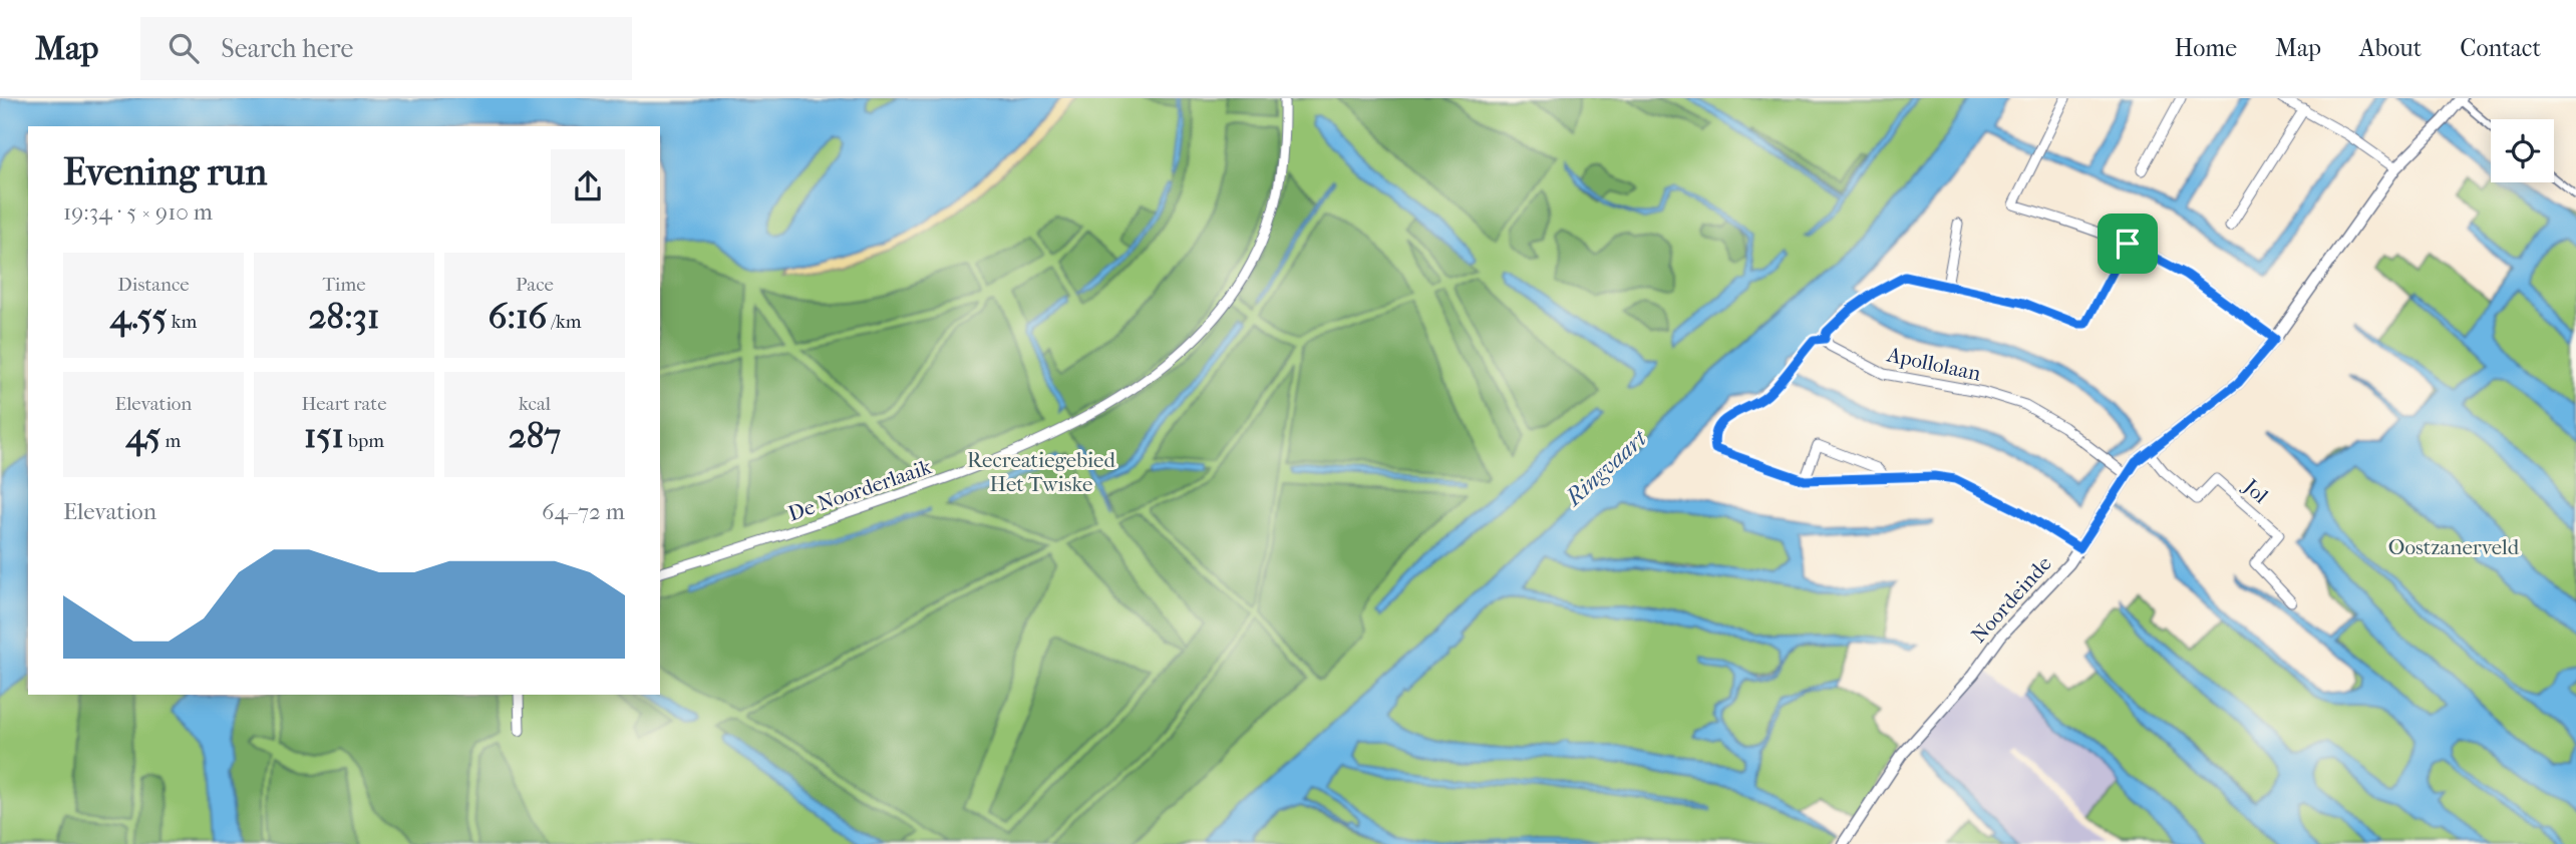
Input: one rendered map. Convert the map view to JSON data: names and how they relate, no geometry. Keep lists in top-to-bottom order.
{
  "streets": {
    "street": [
      "Apollolaan",
      "De Noorderlaaik",
      "Jol",
      "Noordeinde"
    ]
  },
  "crossings": [
    ["Apollolaan", "Noordeinde"],
    ["Jol", "Noordeinde"]
  ],
  "water": ["Ringvaart"],
  "parks": ["Recreatiegebied Het Twiske", "Oostzanerveld"],
  "page": {
    "header": "Map",
    "search": "Search here",
    "nav": [
      "Home",
      "Map",
      "About",
      "Contact"
    ],
    "heading": ["Evening run", "19:34 · 5 × 910 m"],
    "stats": [
      ["Distance", "4.55 km"],
      ["Time", "28:31"],
      ["Pace", "6:16 /km"],
      ["Elevation", "45 m"],
      ["Heart rate", "151 bpm"],
      ["kcal", "287"]
    ],
    "chart": ["Elevation", "64–72 m"]
  }
}
